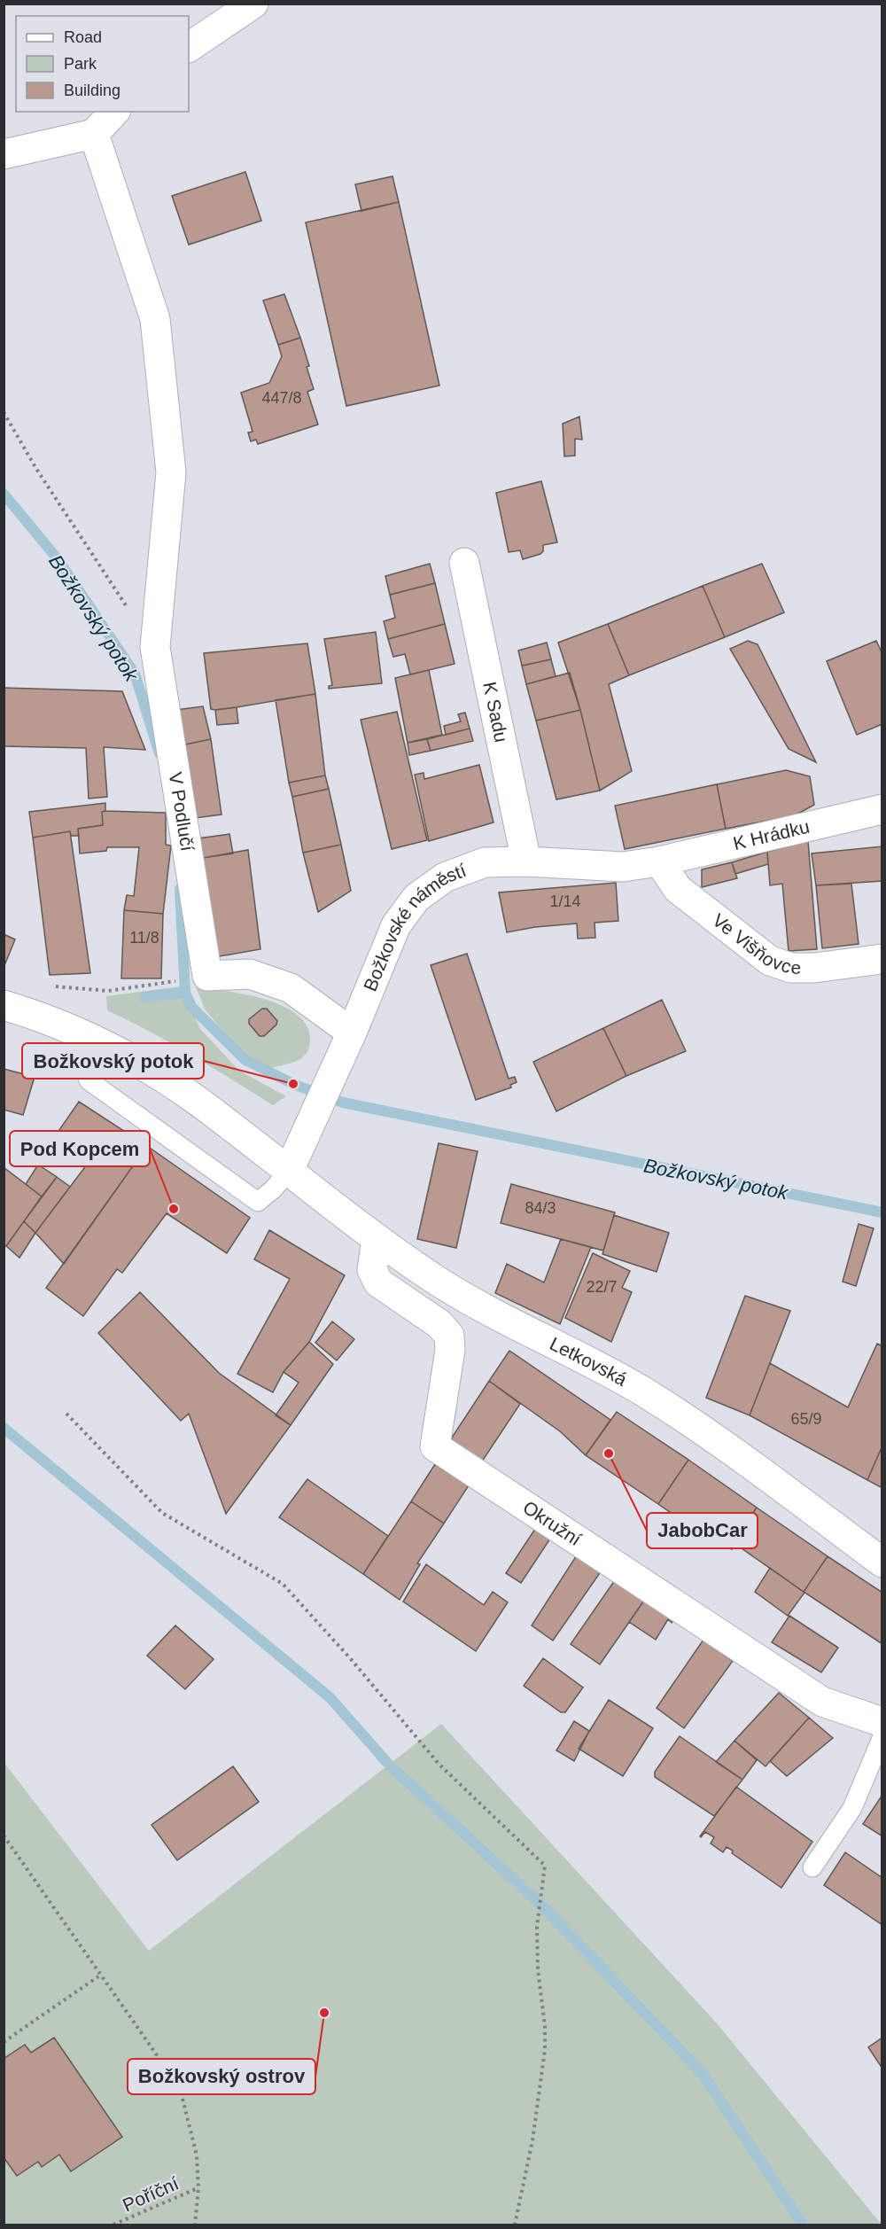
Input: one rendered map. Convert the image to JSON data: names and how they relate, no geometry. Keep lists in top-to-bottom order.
{
  "streets": {
    "street": [
      "K Sadu",
      "V Podlučí",
      "K Hrádku",
      "Božkovské náměstí",
      "Ve Višňovce",
      "Letkovská",
      "Okružní"
    ],
    "path": ["Poříční"]
  },
  "crossings": [
    ["K Sadu", "Božkovské náměstí"],
    ["V Podlučí", "Božkovské náměstí"],
    ["K Hrádku", "Božkovské náměstí"],
    ["K Hrádku", "Ve Višňovce"],
    ["Božkovské náměstí", "Ve Višňovce"],
    ["Božkovské náměstí", "Letkovská"],
    ["Letkovská", "Okružní"]
  ],
  "water": ["Božkovský potok"],
  "places": [
    "Božkovský potok",
    "Pod Kopcem",
    "JabobCar",
    "Božkovský ostrov"
  ],
  "house_numbers": [
    "447/8",
    "1/14",
    "11/8",
    "84/3",
    "22/7",
    "65/9"
  ],
  "legend": ["Road", "Park", "Building"]
}
